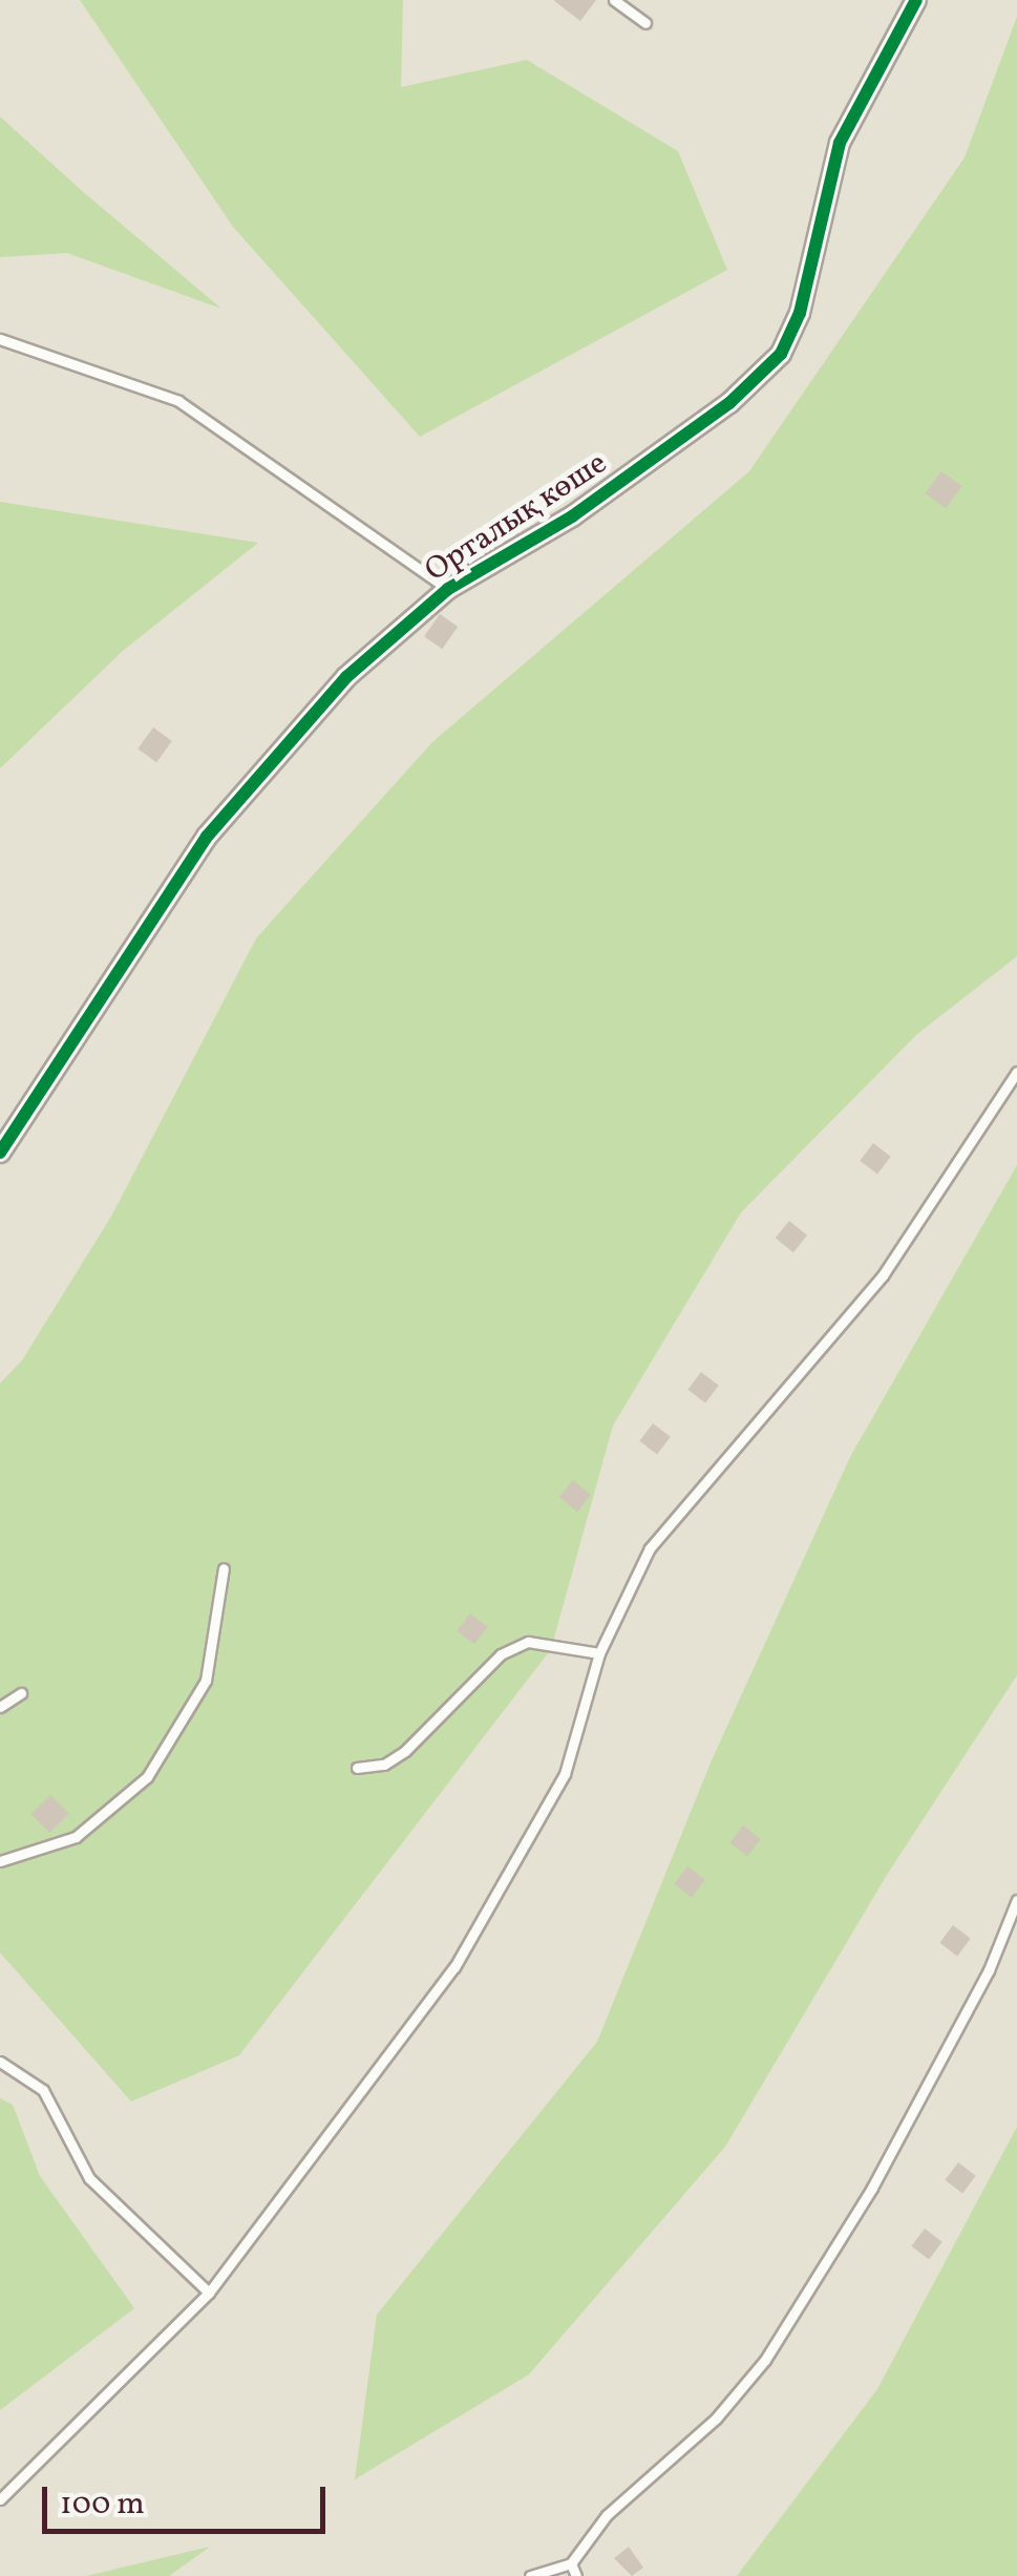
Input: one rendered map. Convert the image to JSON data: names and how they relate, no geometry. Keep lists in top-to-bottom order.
{
  "streets": {
    "street": ["Орталық көше"]
  },
  "scale_bar": "100 m"
}
